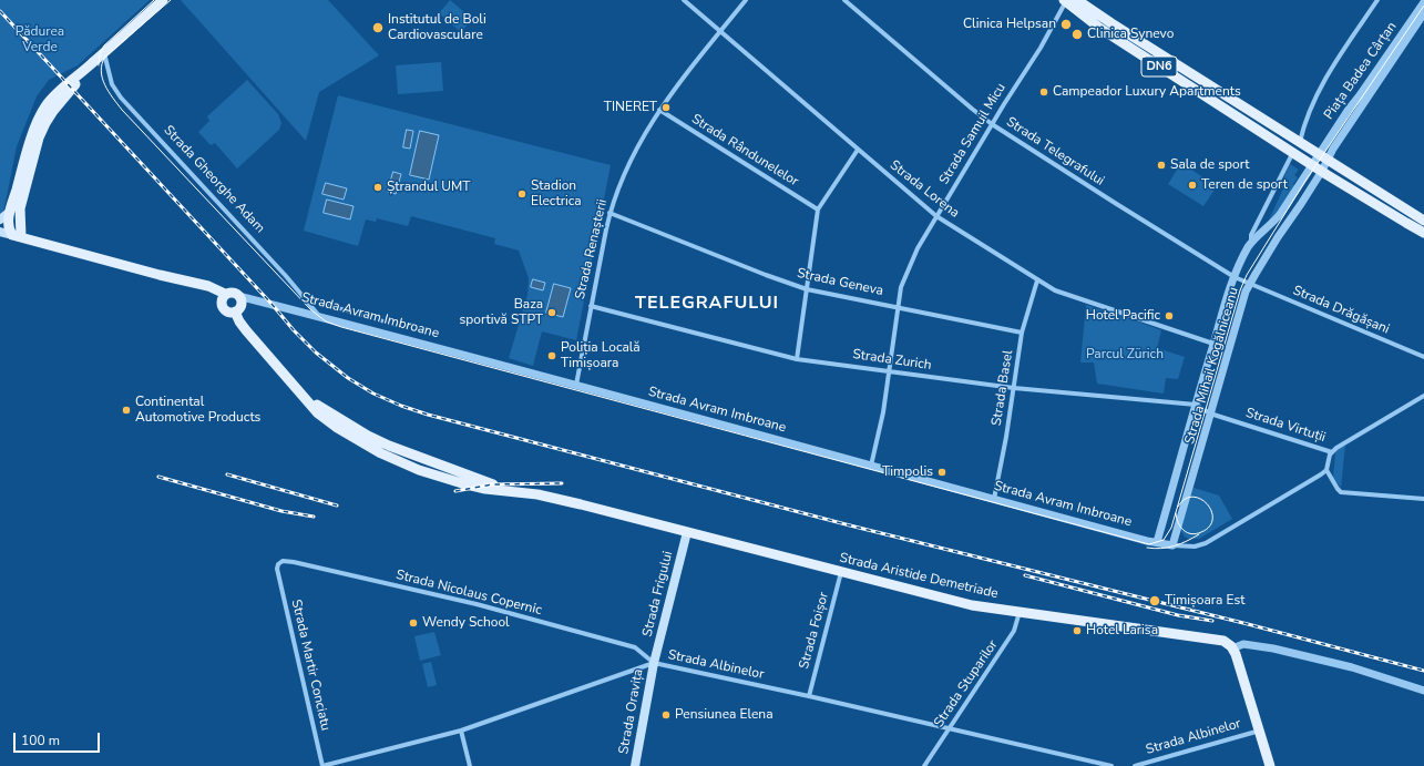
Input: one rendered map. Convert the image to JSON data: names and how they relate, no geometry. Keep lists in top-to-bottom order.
{
  "streets": {
    "main road": [
      "DN6",
      "Strada Aristide Demetriade",
      "Strada Frigului",
      "Strada Oravița"
    ],
    "street": [
      "Piața Badea Cârțan",
      "Strada Samuil Micu",
      "Strada Rândunelelor",
      "Strada Telegrafului",
      "Strada Gheorghe Adam",
      "Strada Lorena",
      "Strada Renașterii",
      "Strada Geneva",
      "Strada Drăgășani",
      "Strada Avram Imbroane",
      "Strada Zurich",
      "Strada Mihail Kogălniceanu",
      "Strada Basel",
      "Strada Virtuții",
      "Strada Nicolaus Copernic",
      "Strada Foișor",
      "Strada Martir Conciatu",
      "Strada Albinelor",
      "Strada Stuparilor"
    ]
  },
  "crossings": [
    ["DN6", "Piața Badea Cârțan"],
    ["DN6", "Strada Samuil Micu"],
    ["DN6", "Strada Mihail Kogălniceanu"],
    ["Piața Badea Cârțan", "Strada Mihail Kogălniceanu"],
    ["Strada Samuil Micu", "Strada Telegrafului"],
    ["Strada Samuil Micu", "Strada Lorena"],
    ["Strada Samuil Micu", "Strada Geneva"],
    ["Strada Samuil Micu", "Strada Avram Imbroane"],
    ["Strada Samuil Micu", "Strada Zurich"],
    ["Strada Rândunelelor", "Strada Renașterii"],
    ["Strada Telegrafului", "Strada Drăgășani"],
    ["Strada Telegrafului", "Strada Mihail Kogălniceanu"],
    ["Strada Gheorghe Adam", "Strada Avram Imbroane"],
    ["Strada Lorena", "Strada Renașterii"],
    ["Strada Lorena", "Strada Mihail Kogălniceanu"],
    ["Strada Lorena", "Strada Basel"],
    ["Strada Renașterii", "Strada Geneva"],
    ["Strada Renașterii", "Strada Avram Imbroane"],
    ["Strada Renașterii", "Strada Zurich"],
    ["Strada Geneva", "Strada Basel"],
    ["Strada Drăgășani", "Strada Mihail Kogălniceanu"],
    ["Strada Avram Imbroane", "Strada Mihail Kogălniceanu"],
    ["Strada Avram Imbroane", "Strada Basel"],
    ["Strada Avram Imbroane", "Strada Aristide Demetriade"],
    ["Strada Zurich", "Strada Mihail Kogălniceanu"],
    ["Strada Zurich", "Strada Basel"],
    ["Strada Zurich", "Strada Virtuții"],
    ["Strada Mihail Kogălniceanu", "Strada Virtuții"],
    ["Strada Aristide Demetriade", "Strada Frigului"],
    ["Strada Aristide Demetriade", "Strada Foișor"],
    ["Strada Aristide Demetriade", "Strada Stuparilor"],
    ["Strada Nicolaus Copernic", "Strada Frigului"],
    ["Strada Nicolaus Copernic", "Strada Martir Conciatu"],
    ["Strada Nicolaus Copernic", "Strada Albinelor"],
    ["Strada Nicolaus Copernic", "Strada Oravița"],
    ["Strada Frigului", "Strada Albinelor"],
    ["Strada Frigului", "Strada Oravița"],
    ["Strada Foișor", "Strada Albinelor"],
    ["Strada Martir Conciatu", "Strada Albinelor"],
    ["Strada Albinelor", "Strada Stuparilor"],
    ["Strada Albinelor", "Strada Oravița"]
  ],
  "districts": ["TELEGRAFULUI"],
  "parks": ["Pădurea Verde", "Parcul Zürich"],
  "places": [
    "Clinica Helpsan",
    "Institutul de Boli Cardiovasculare",
    "Clinica Synevo",
    "Campeador Luxury Apartments",
    "TINERET",
    "Sala de sport",
    "Teren de sport",
    "Ștrandul UMT",
    "Stadion Electrica",
    "Baza sportivă STPT",
    "Hotel Pacific",
    "Poliția Locală Timișoara",
    "Continental Automotive Products",
    "Timpolis",
    "Timișoara Est",
    "Wendy School",
    "Hotel Larisa",
    "Pensiunea Elena"
  ],
  "scale_bar": "100 m"
}
